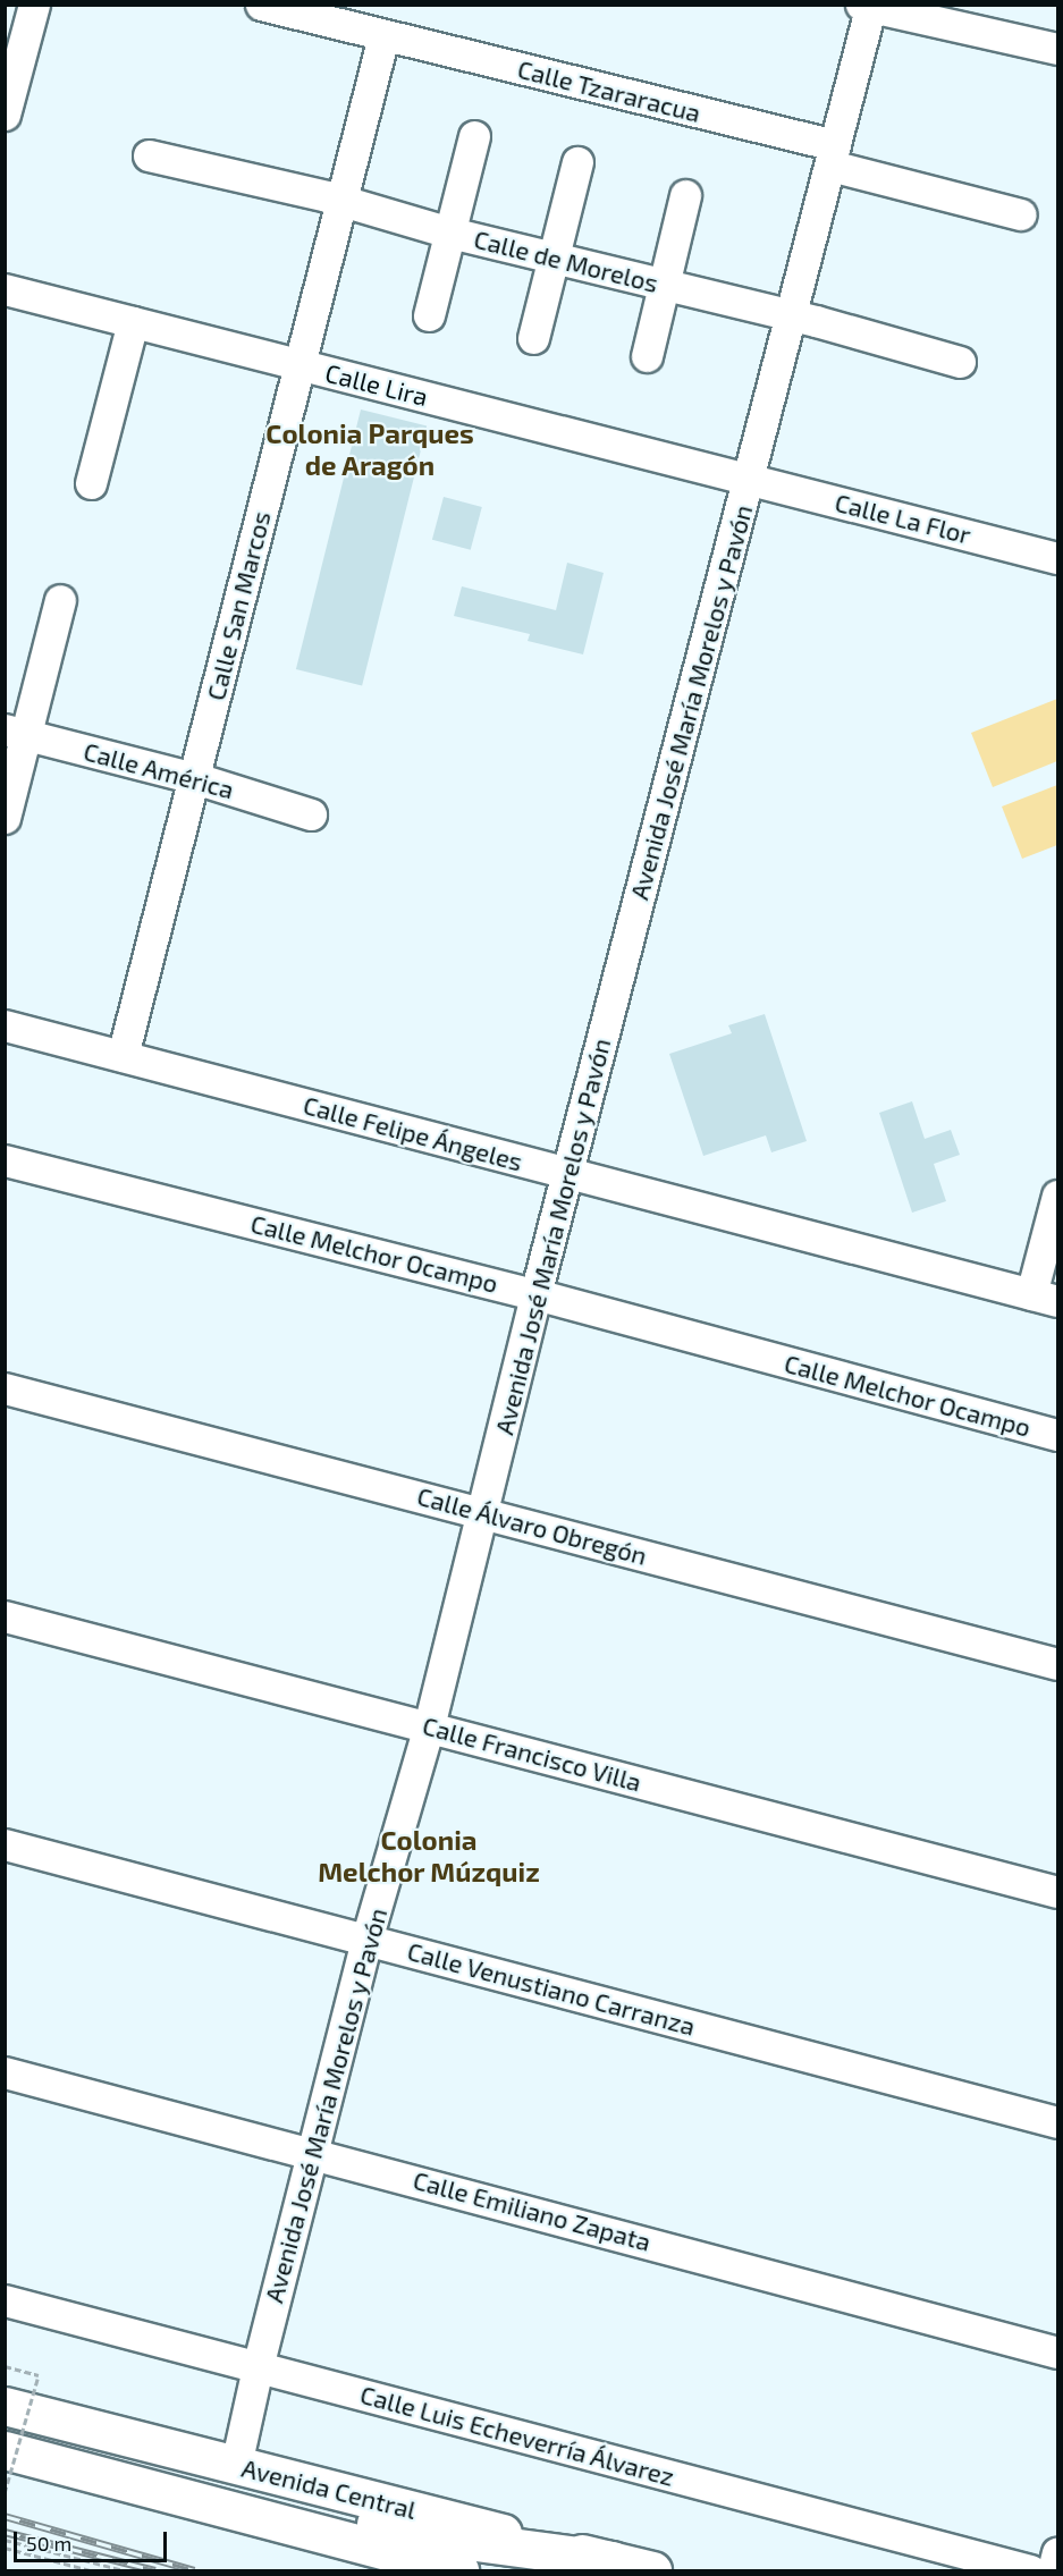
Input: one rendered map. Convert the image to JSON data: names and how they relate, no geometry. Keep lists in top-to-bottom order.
{
  "streets": {
    "main road": ["Avenida Central"],
    "street": [
      "Calle Tzararacua",
      "Calle de Morelos",
      "Calle Lira",
      "Calle La Flor",
      "Calle San Marcos",
      "Avenida José María Morelos y Pavón",
      "Calle América",
      "Calle Felipe Ángeles",
      "Calle Melchor Ocampo",
      "Calle Álvaro Obregón",
      "Calle Francisco Villa",
      "Calle Venustiano Carranza",
      "Calle Emiliano Zapata",
      "Calle Luis Echeverría Álvarez"
    ]
  },
  "crossings": [
    ["Calle Tzararacua", "Calle San Marcos"],
    ["Calle Tzararacua", "Avenida José María Morelos y Pavón"],
    ["Calle de Morelos", "Calle San Marcos"],
    ["Calle de Morelos", "Avenida José María Morelos y Pavón"],
    ["Calle Lira", "Calle La Flor"],
    ["Calle Lira", "Calle San Marcos"],
    ["Calle Lira", "Avenida José María Morelos y Pavón"],
    ["Calle La Flor", "Avenida José María Morelos y Pavón"],
    ["Calle San Marcos", "Calle América"],
    ["Calle San Marcos", "Calle Felipe Ángeles"],
    ["Avenida José María Morelos y Pavón", "Calle Felipe Ángeles"],
    ["Avenida José María Morelos y Pavón", "Calle Melchor Ocampo"],
    ["Avenida José María Morelos y Pavón", "Calle Álvaro Obregón"],
    ["Avenida José María Morelos y Pavón", "Calle Francisco Villa"],
    ["Avenida José María Morelos y Pavón", "Calle Venustiano Carranza"],
    ["Avenida José María Morelos y Pavón", "Calle Emiliano Zapata"],
    ["Avenida José María Morelos y Pavón", "Calle Luis Echeverría Álvarez"],
    ["Avenida José María Morelos y Pavón", "Avenida Central"]
  ],
  "districts": ["Colonia Parques de Aragón", "Colonia Melchor Múzquiz"],
  "scale_bar": "50 m"
}
